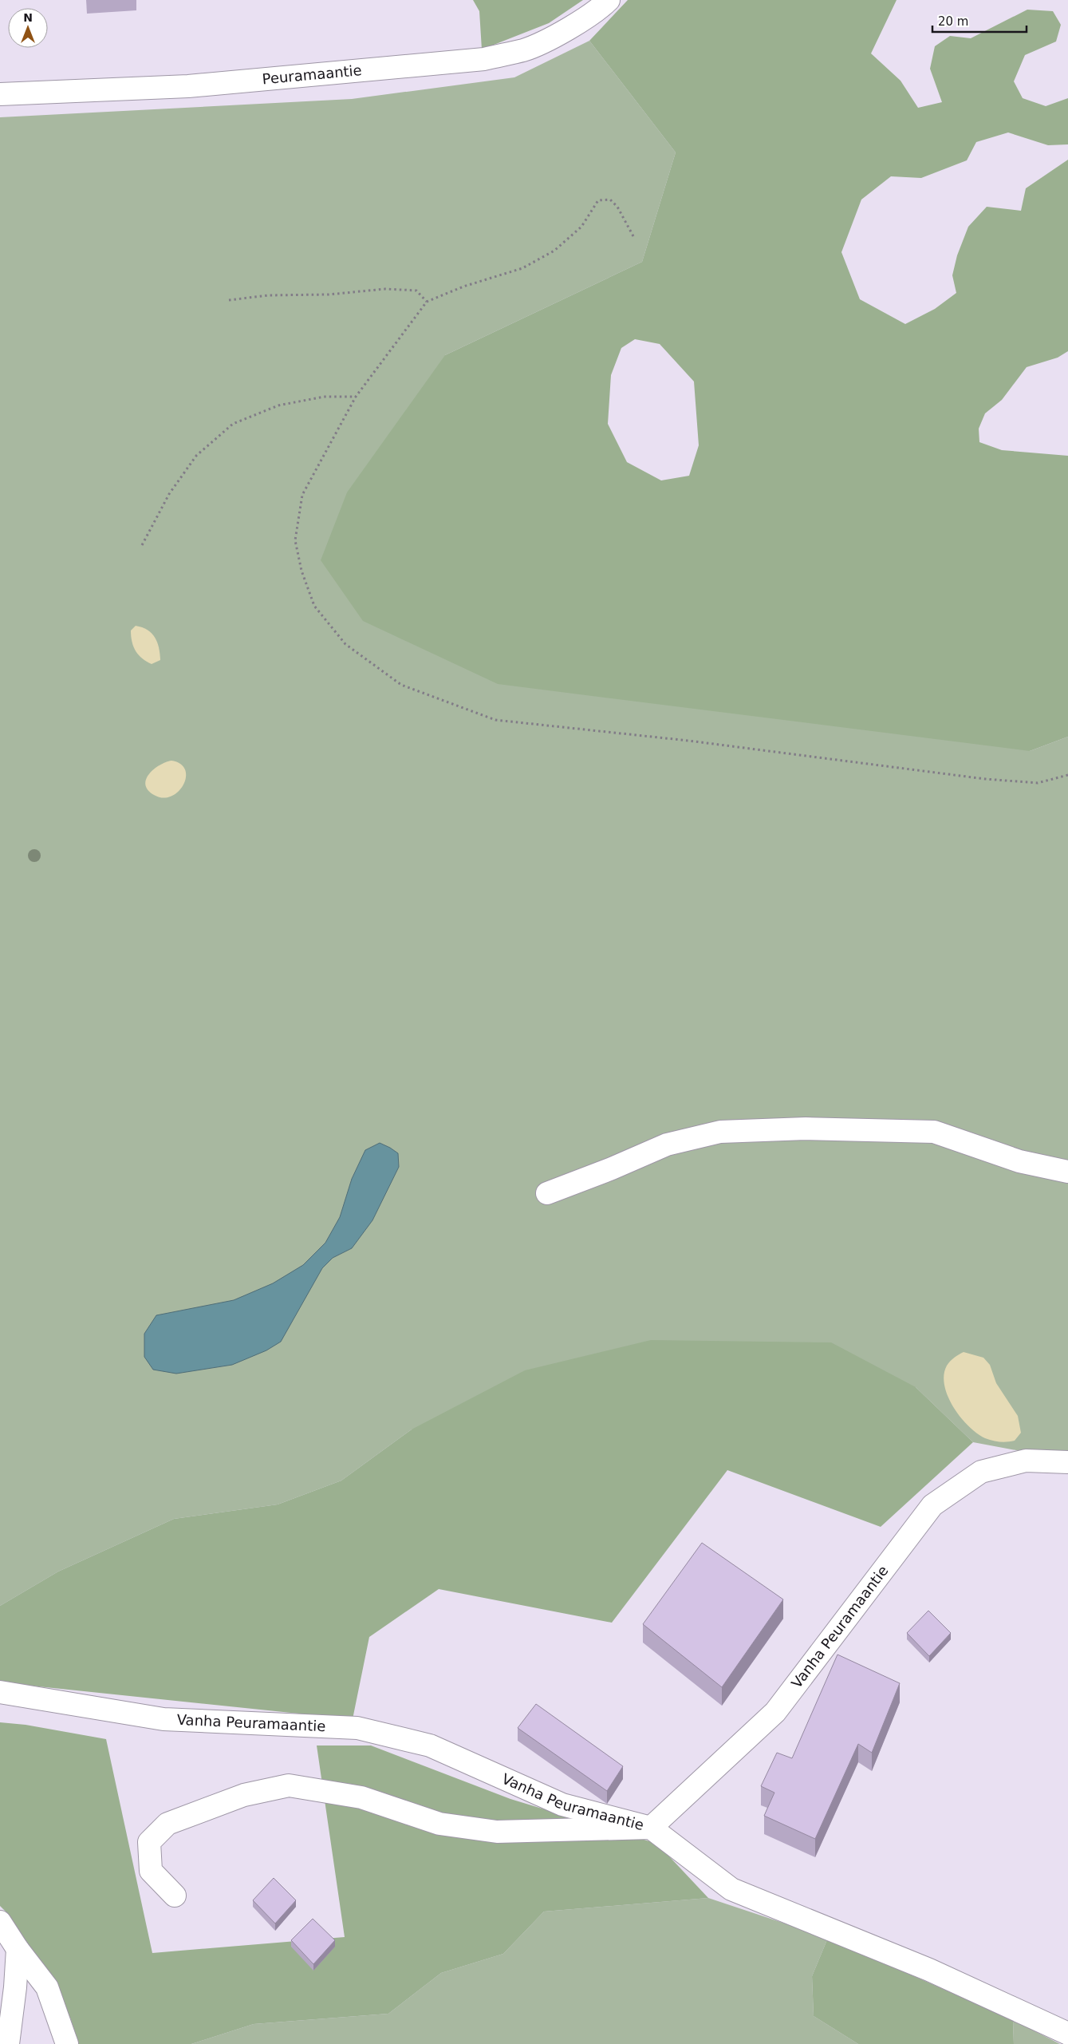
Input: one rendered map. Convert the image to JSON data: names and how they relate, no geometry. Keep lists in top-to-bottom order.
{
  "streets": {
    "street": ["Peuramaantie", "Vanha Peuramaantie"]
  },
  "scale_bar": "20 m",
  "north": "top"
}
